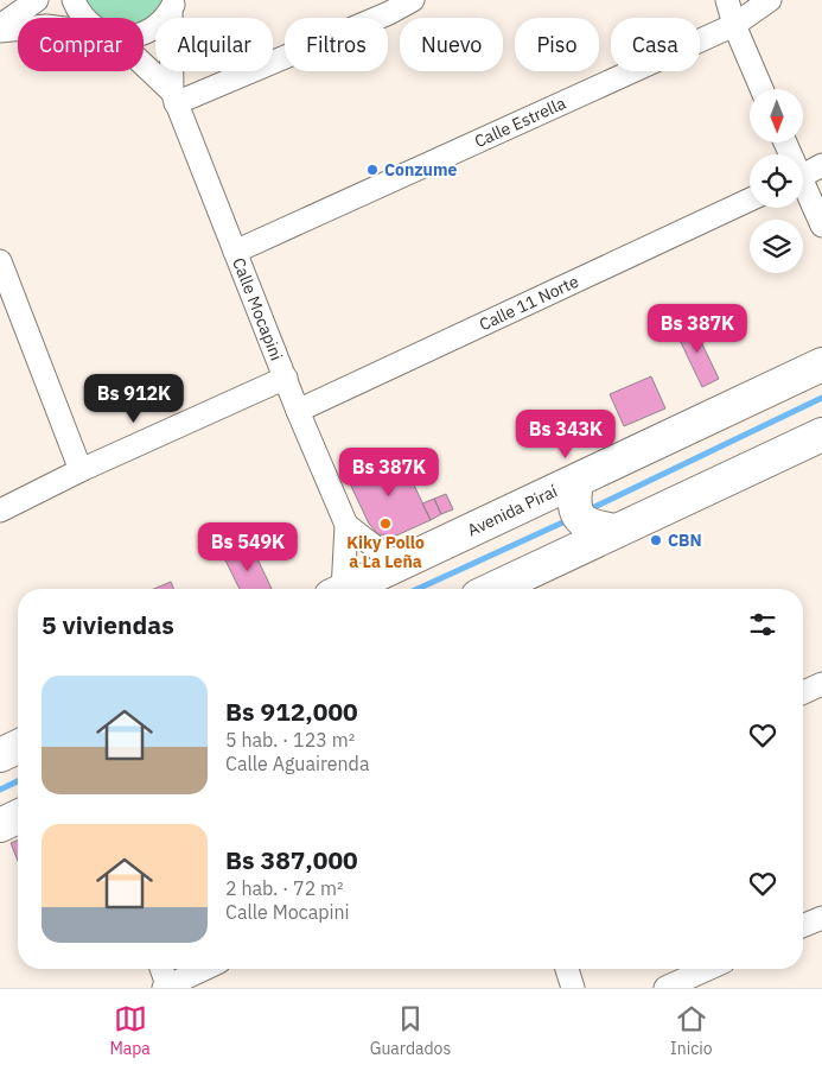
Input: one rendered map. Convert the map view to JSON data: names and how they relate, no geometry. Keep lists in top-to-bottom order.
{
  "streets": {
    "main road": ["Avenida Piraí"],
    "street": ["Calle Estrella", "Calle 11 Norte", "Calle Mocapini"]
  },
  "crossings": [
    ["Calle Estrella", "Calle Mocapini"],
    ["Calle 11 Norte", "Calle Mocapini"],
    ["Calle Mocapini", "Avenida Piraí"]
  ],
  "places": ["Conzume", "Kiky Pollo a La Leña", "CBN"],
  "north": "bottom",
  "page": {
    "chip": [
      "Comprar",
      "Alquilar",
      "Filtros",
      "Nuevo",
      "Piso",
      "Casa"
    ],
    "price": [
      "Bs 387K",
      "Bs 912K",
      "Bs 343K",
      "Bs 387K",
      "Bs 549K"
    ],
    "heading": "5 viviendas",
    "list": [
      {
        "name": "Bs 912,000",
        "note": "5 hab. · 123 m² · Calle Aguairenda"
      },
      {
        "name": "Bs 387,000",
        "note": "2 hab. · 72 m² · Calle Mocapini"
      }
    ],
    "tabs": ["Mapa", "Guardados", "Inicio"]
  }
}
